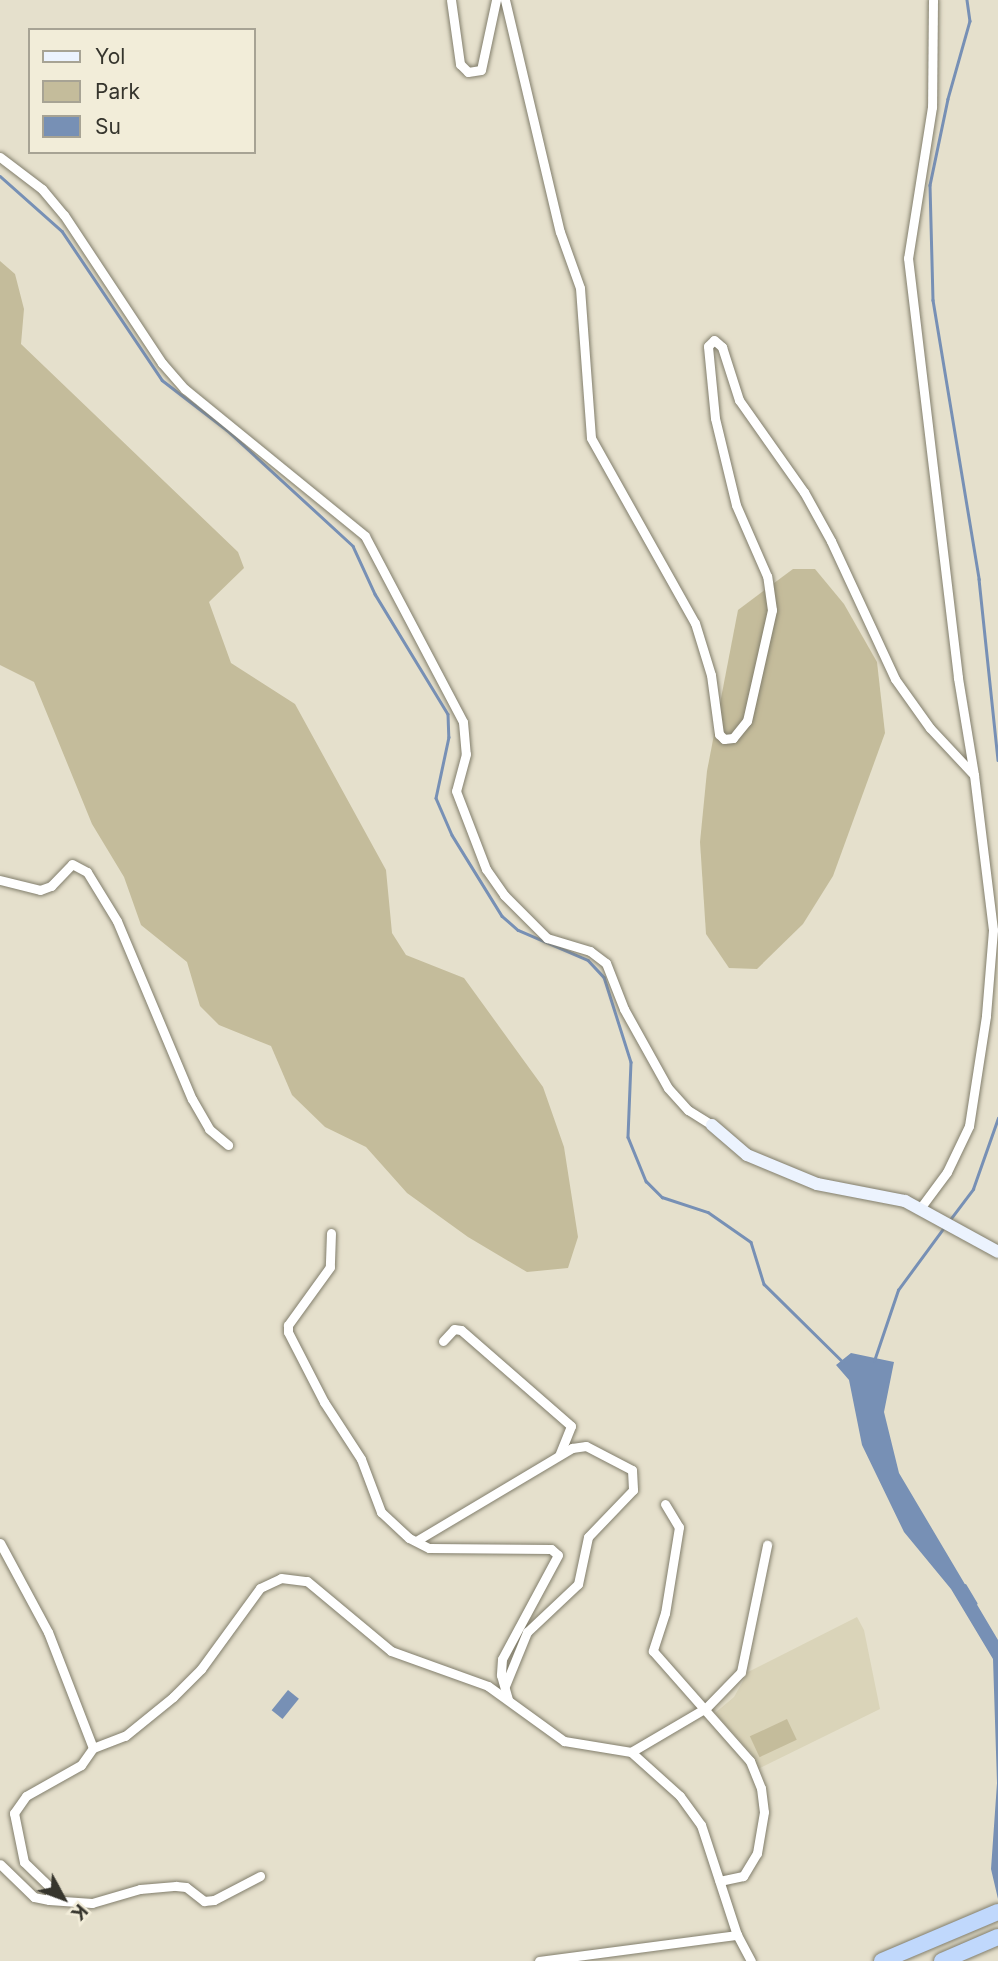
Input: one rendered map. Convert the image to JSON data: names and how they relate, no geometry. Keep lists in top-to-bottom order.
{
  "legend": ["Yol", "Park", "Su"],
  "north": "bottom right"
}
